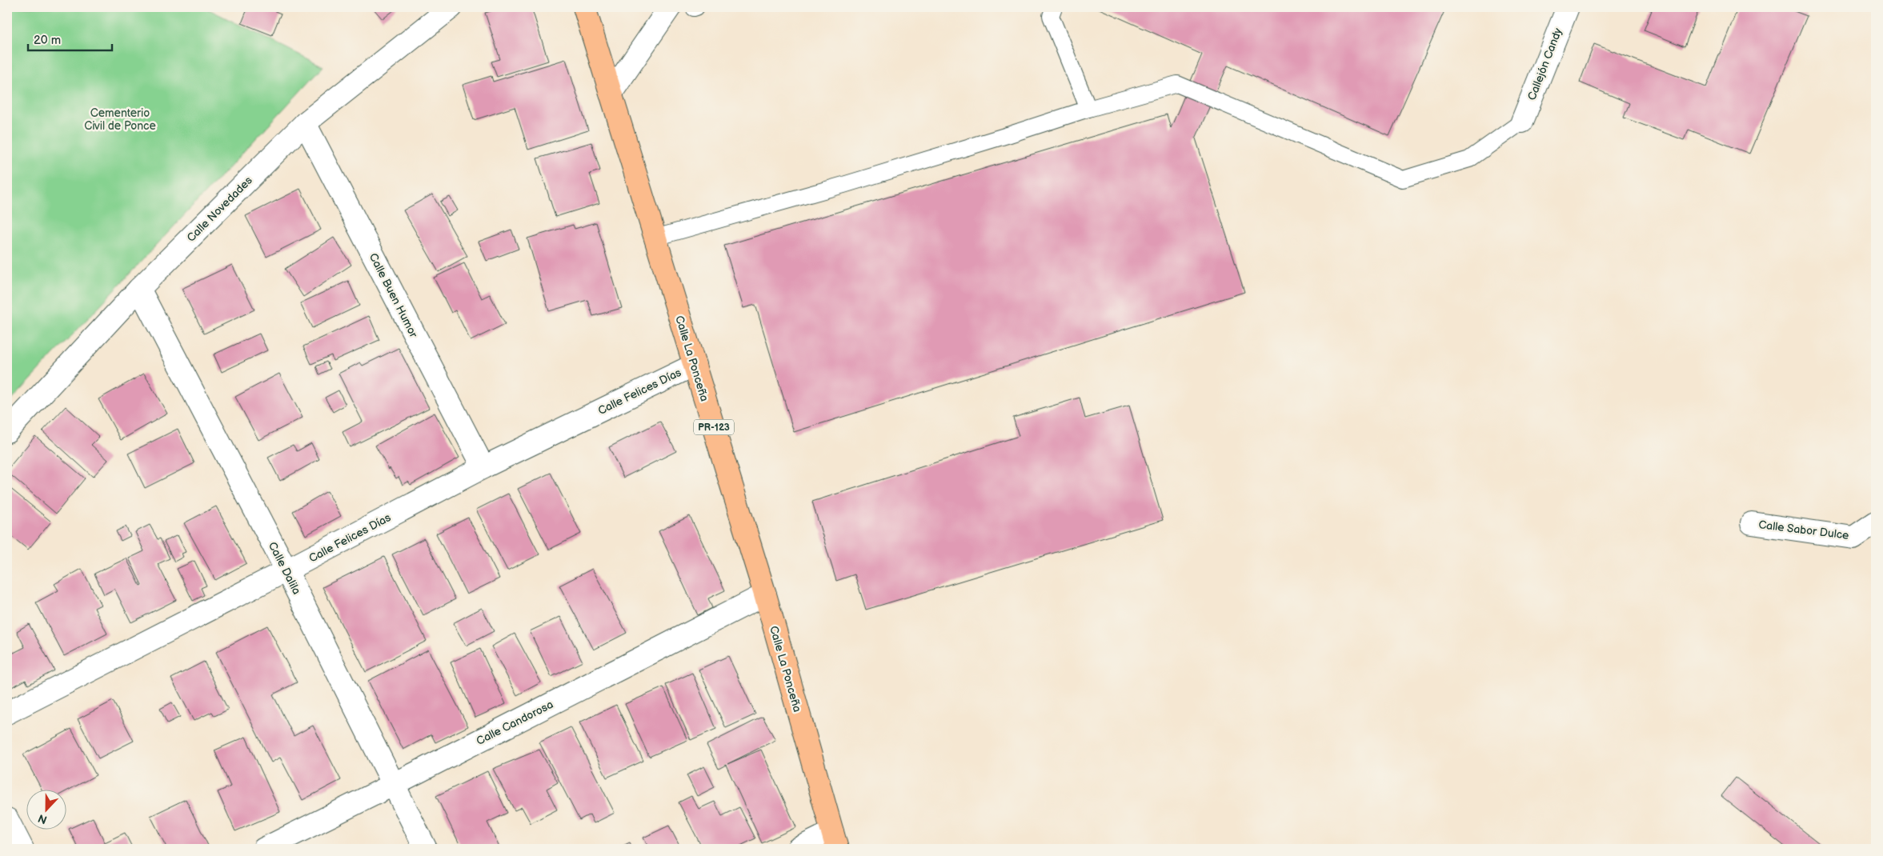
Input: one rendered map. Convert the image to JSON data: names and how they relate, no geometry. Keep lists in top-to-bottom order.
{
  "streets": {
    "main road": ["Calle La Ponceña", "PR-123"],
    "street": [
      "Callejón Candy",
      "Calle Novedades",
      "Calle Buen Humor",
      "Calle Felices Días",
      "Calle Sabor Dulce",
      "Calle Dalila",
      "Calle Candorosa"
    ]
  },
  "crossings": [
    ["Calle Novedades", "Calle Buen Humor"],
    ["Calle Novedades", "Calle Dalila"],
    ["Calle Buen Humor", "Calle Felices Días"],
    ["Calle La Ponceña", "Calle Felices Días"],
    ["Calle La Ponceña", "Calle Candorosa"],
    ["Calle Felices Días", "Calle Dalila"],
    ["Calle Dalila", "Calle Candorosa"]
  ],
  "parks": ["Cementerio Civil de Ponce"],
  "scale_bar": "20 m",
  "north": "bottom"
}
